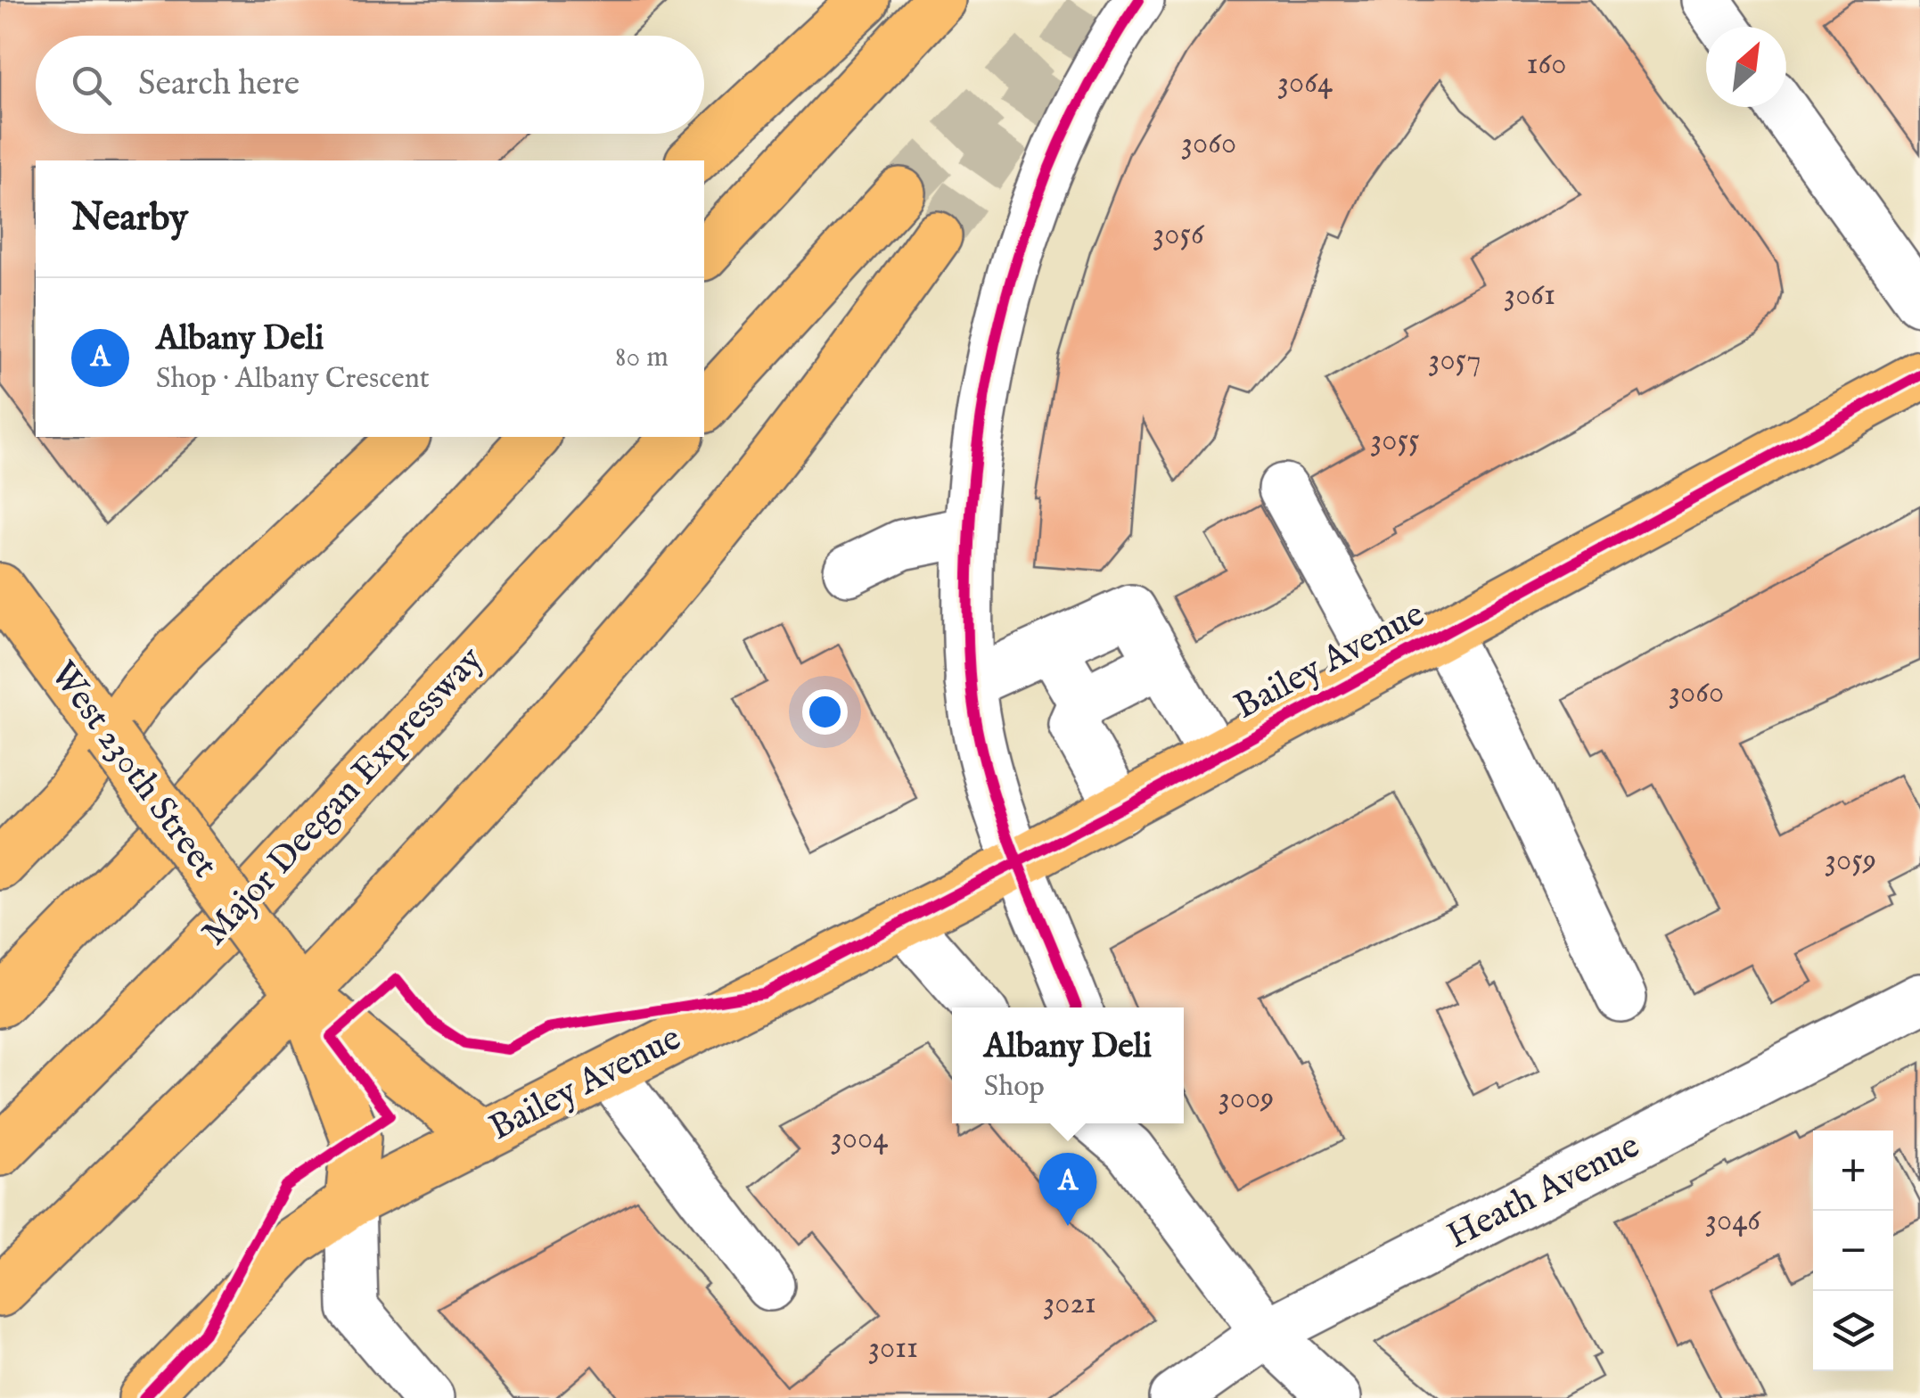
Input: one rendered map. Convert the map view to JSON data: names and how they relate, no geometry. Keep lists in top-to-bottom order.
{
  "streets": {
    "main road": ["Bailey Avenue", "West 230th Street", "Major Deegan Expressway"],
    "street": ["Heath Avenue"]
  },
  "crossings": [
    ["Bailey Avenue", "West 230th Street"]
  ],
  "house_numbers": [
    "160",
    "3064",
    "3060",
    "3056",
    "3061",
    "3057",
    "3055",
    "3060",
    "3059",
    "3009",
    "3004",
    "3046",
    "3021",
    "3011"
  ],
  "north": "top right",
  "page": {
    "search": "Search here",
    "heading": "Nearby",
    "list": [
      {
        "mark": "A",
        "name": "Albany Deli",
        "note": "Shop · Albany Crescent",
        "value": "80 m"
      }
    ],
    "popup": ["Albany Deli", "Shop"],
    "map_buttons": ["+", "−"],
    "pins": "A"
  }
}
